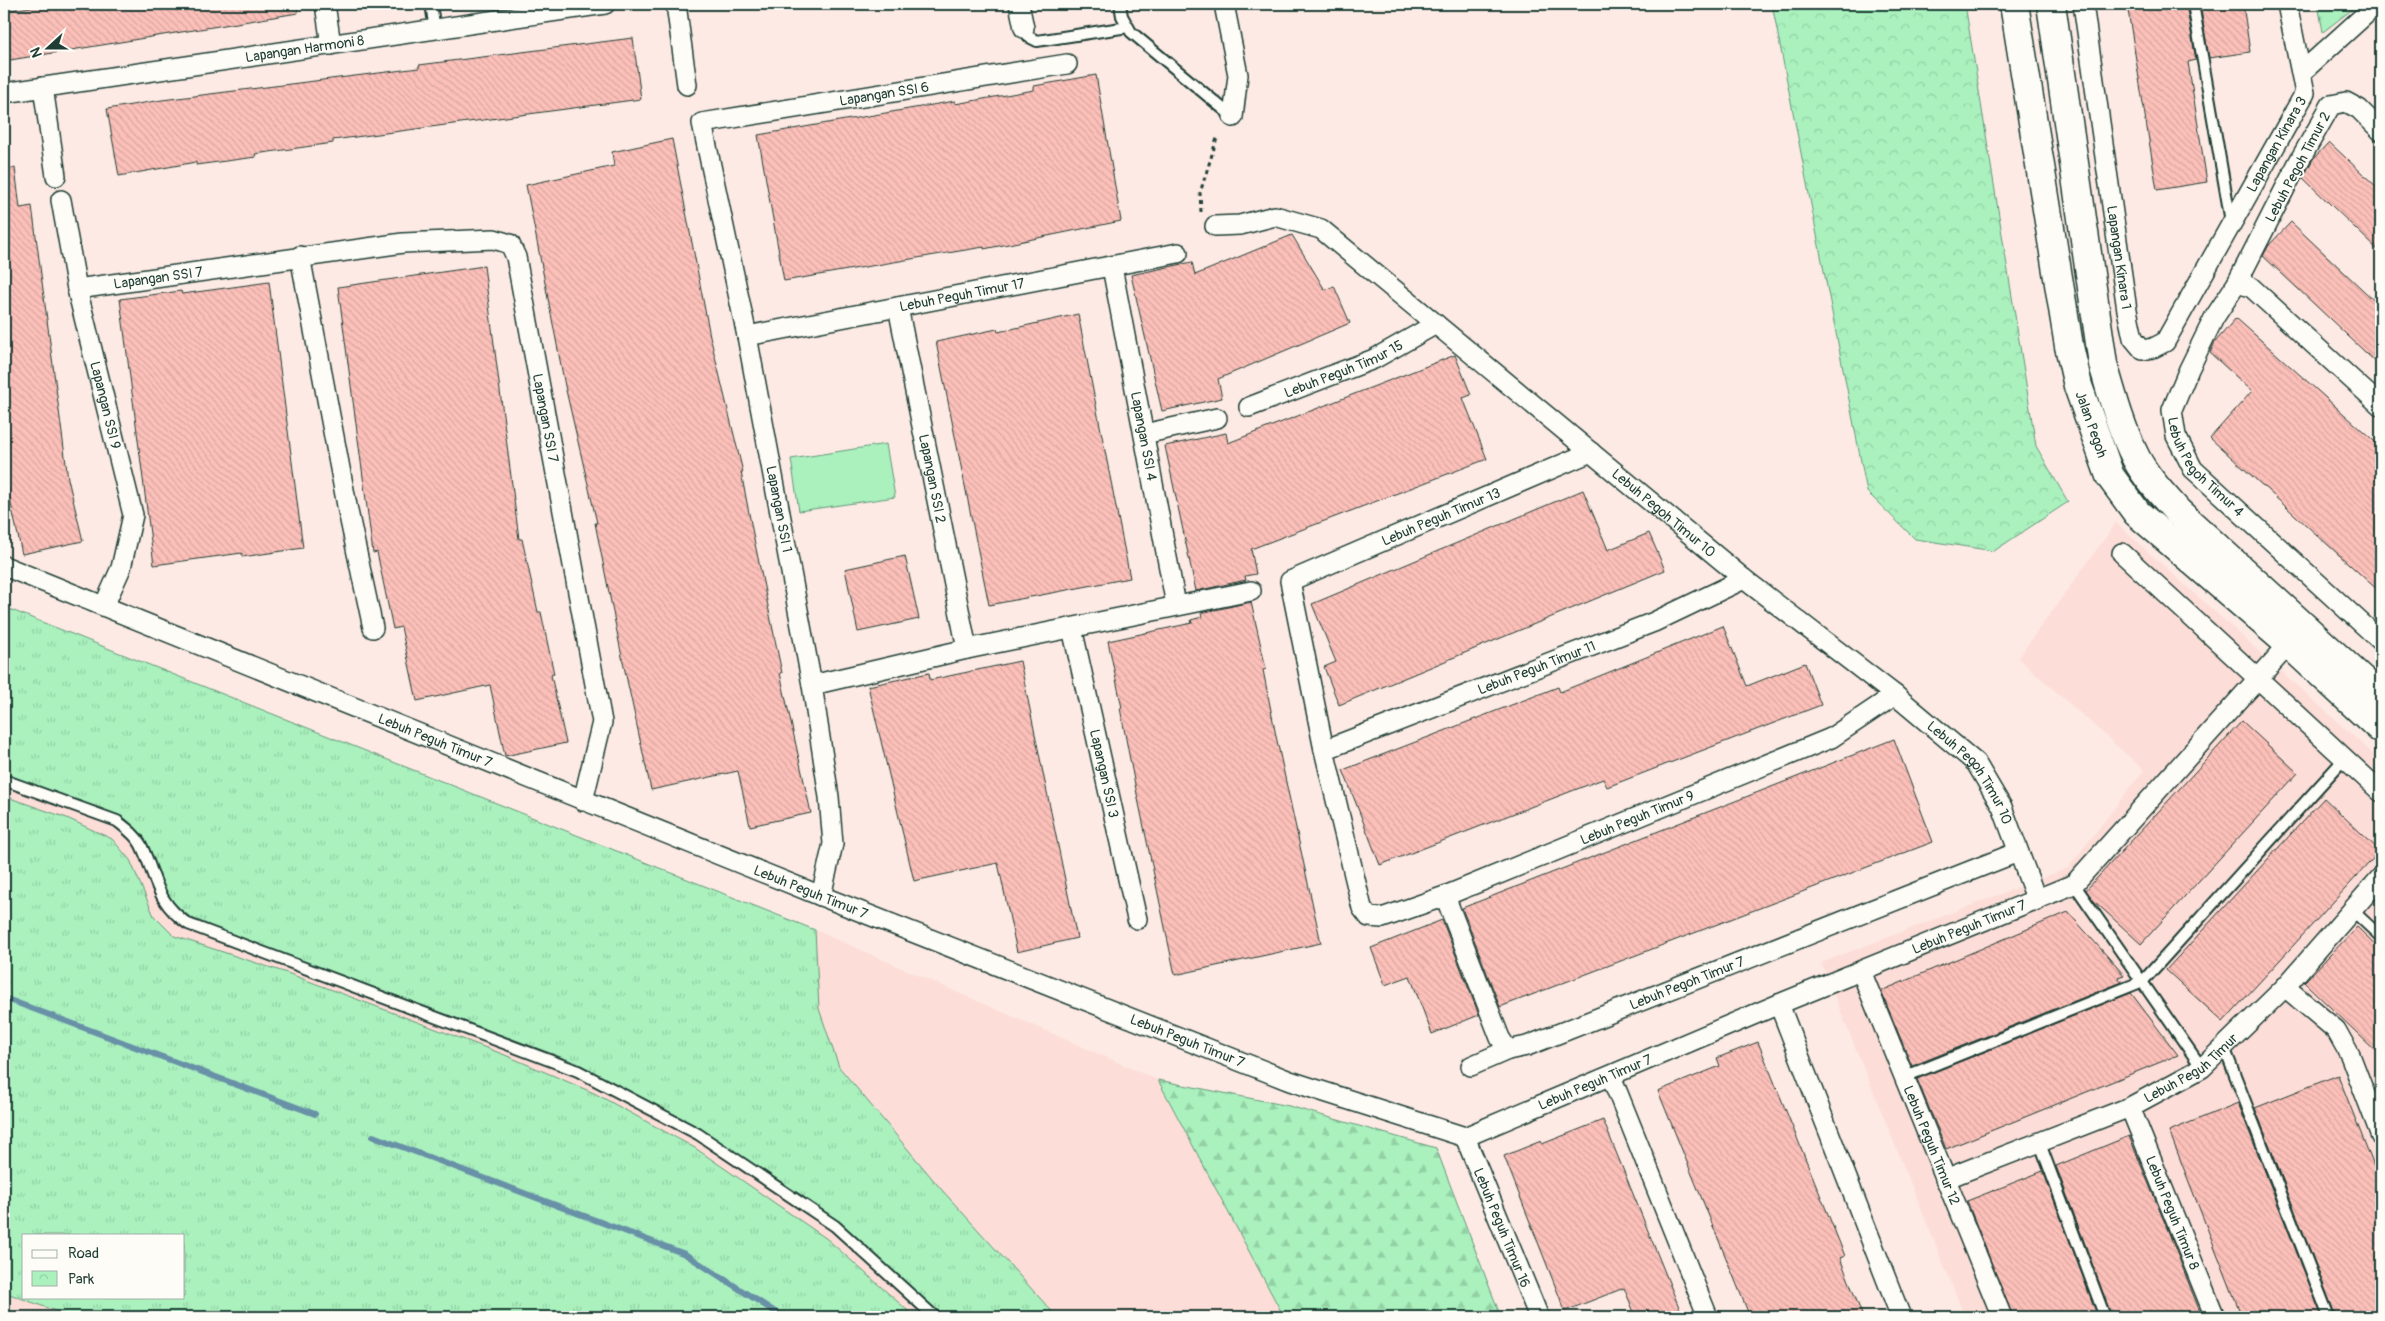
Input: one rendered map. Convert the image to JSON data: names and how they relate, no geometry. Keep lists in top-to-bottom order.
{
  "streets": {
    "street": [
      "Lapangan Harmoni 8",
      "Lapangan SSI 6",
      "Lapangan Kinara 3",
      "Lebuh Pegoh Timur 2",
      "Lapangan Kinara 1",
      "Lapangan SSI 7",
      "Lebuh Peguh Timur 17",
      "Lebuh Peguh Timur 15",
      "Lapangan SSI 9",
      "Jalan Pegoh",
      "Lapangan SSI 4",
      "Lebuh Pegoh Timur 4",
      "Lapangan SSI 2",
      "Lapangan SSI 1",
      "Lebuh Pegoh Timur 10",
      "Lebuh Peguh Timur 13",
      "Lebuh Peguh Timur 11",
      "Lebuh Peguh Timur 7",
      "Lapangan SSI 3",
      "Lebuh Peguh Timur 9",
      "Lebuh Pegoh Timur 7",
      "Lebuh Peguh Timur",
      "Lebuh Peguh Timur 12",
      "Lebuh Peguh Timur 8",
      "Lebuh Peguh Timur 16"
    ]
  },
  "crossings": [
    ["Lapangan SSI 6", "Lapangan SSI 1"],
    ["Lapangan Kinara 3", "Lapangan Kinara 1"],
    ["Lebuh Pegoh Timur 2", "Lebuh Pegoh Timur 4"],
    ["Lapangan SSI 7", "Lapangan SSI 9"],
    ["Lapangan SSI 7", "Lebuh Peguh Timur 7"],
    ["Lebuh Peguh Timur 17", "Lapangan SSI 4"],
    ["Lebuh Peguh Timur 17", "Lapangan SSI 2"],
    ["Lebuh Peguh Timur 17", "Lapangan SSI 1"],
    ["Lebuh Peguh Timur 15", "Lebuh Pegoh Timur 10"],
    ["Lapangan SSI 9", "Lebuh Peguh Timur 7"],
    ["Jalan Pegoh", "Lebuh Peguh Timur 7"],
    ["Lapangan SSI 1", "Lebuh Peguh Timur 7"],
    ["Lebuh Pegoh Timur 10", "Lebuh Peguh Timur 13"],
    ["Lebuh Pegoh Timur 10", "Lebuh Peguh Timur 11"],
    ["Lebuh Pegoh Timur 10", "Lebuh Peguh Timur 7"],
    ["Lebuh Pegoh Timur 10", "Lebuh Peguh Timur 9"],
    ["Lebuh Pegoh Timur 10", "Lebuh Pegoh Timur 7"],
    ["Lebuh Peguh Timur 13", "Lebuh Peguh Timur 11"],
    ["Lebuh Peguh Timur 13", "Lebuh Peguh Timur 9"],
    ["Lebuh Peguh Timur 11", "Lebuh Peguh Timur 9"],
    ["Lebuh Peguh Timur 7", "Lebuh Peguh Timur 12"],
    ["Lebuh Peguh Timur 7", "Lebuh Peguh Timur 16"],
    ["Lebuh Peguh Timur", "Lebuh Peguh Timur 12"],
    ["Lebuh Peguh Timur", "Lebuh Peguh Timur 8"]
  ],
  "legend": ["Road", "Park"],
  "north": "left"
}
